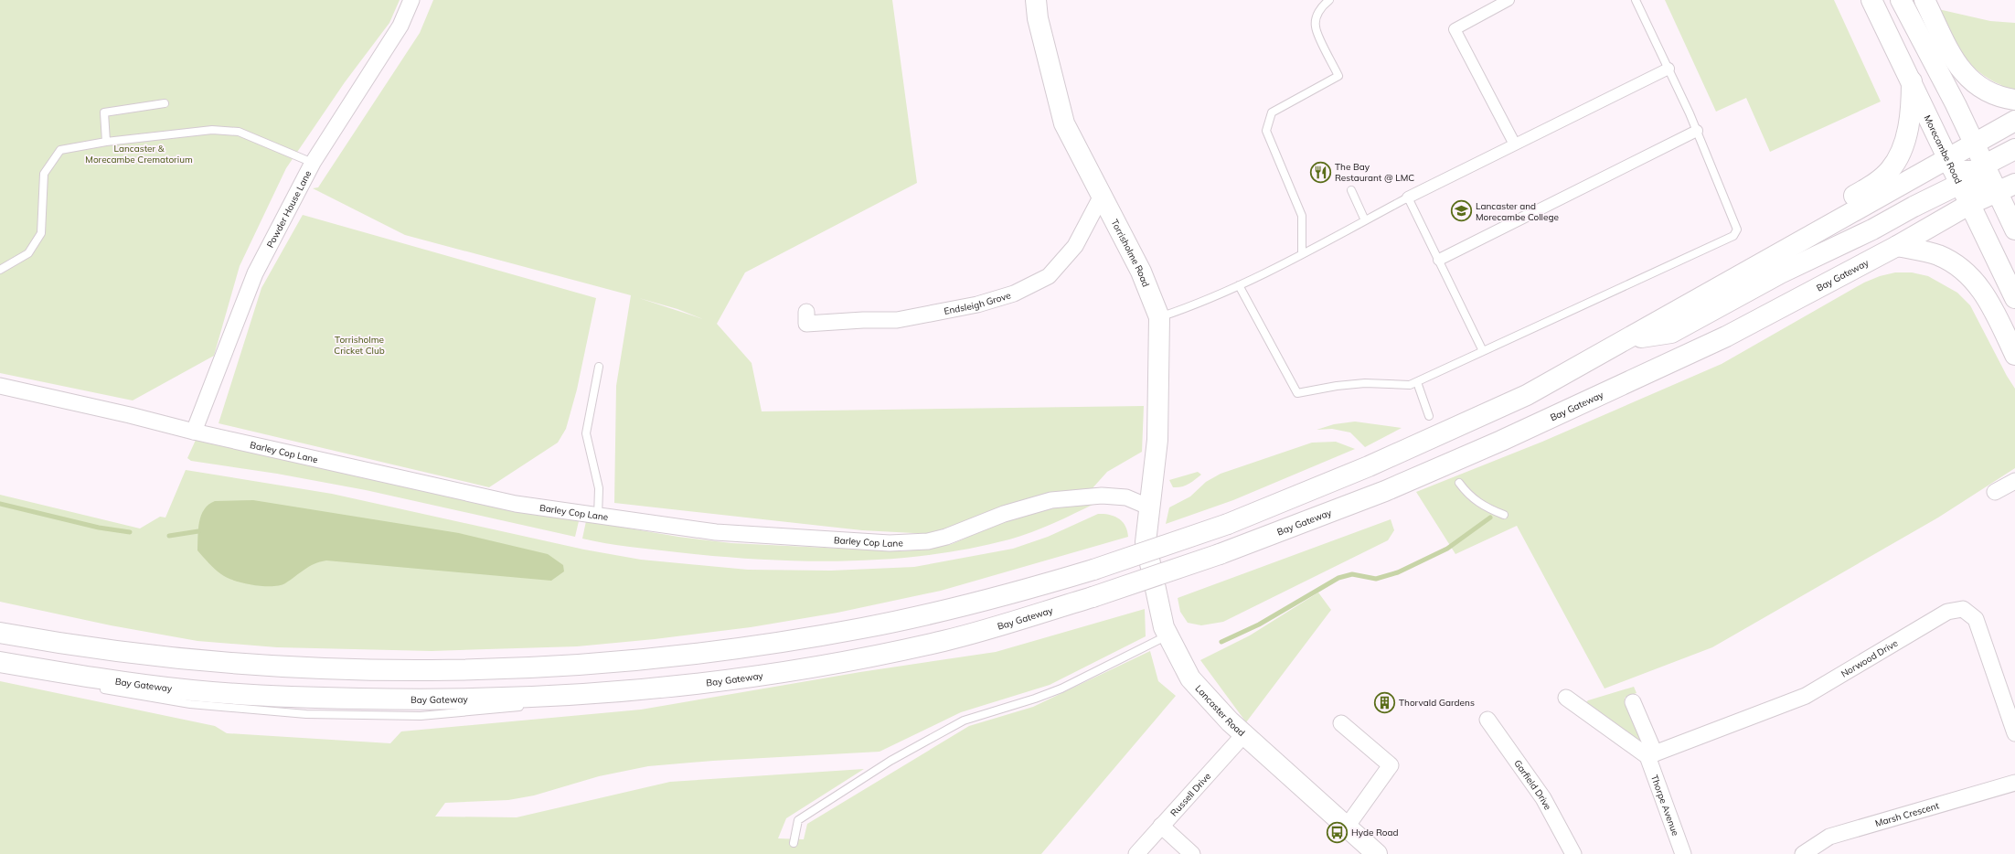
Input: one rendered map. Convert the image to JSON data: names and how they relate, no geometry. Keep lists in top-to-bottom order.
{
  "streets": {
    "main road": [
      "Morecambe Road",
      "Torrisholme Road",
      "Bay Gateway",
      "Lancaster Road"
    ],
    "street": [
      "Powder House Lane",
      "Endsleigh Grove",
      "Barley Cop Lane",
      "Norwood Drive",
      "Garfield Drive",
      "Russell Drive",
      "Thorpe Avenue",
      "Marsh Crescent"
    ]
  },
  "crossings": [
    ["Morecambe Road", "Bay Gateway"],
    ["Powder House Lane", "Barley Cop Lane"],
    ["Torrisholme Road", "Endsleigh Grove"],
    ["Torrisholme Road", "Barley Cop Lane"],
    ["Torrisholme Road", "Lancaster Road"],
    ["Barley Cop Lane", "Lancaster Road"],
    ["Norwood Drive", "Thorpe Avenue"],
    ["Lancaster Road", "Russell Drive"]
  ],
  "parks": ["Lancaster & Morecambe Crematorium", "Torrisholme Cricket Club"],
  "places": {
    "restaurant": ["The Bay Restaurant @ LMC"],
    "school or university": ["Lancaster and Morecambe College"],
    "building": ["Thorvald Gardens"],
    "bus stop": ["Hyde Road"]
  }
}
